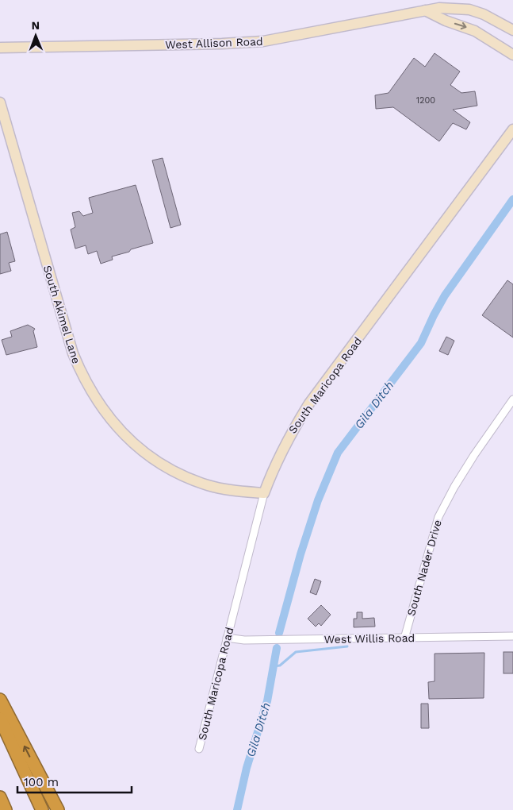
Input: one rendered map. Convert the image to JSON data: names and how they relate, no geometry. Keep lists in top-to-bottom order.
{
  "streets": {
    "street": [
      "West Allison Road",
      "South Akimel Lane",
      "South Maricopa Road",
      "South Nader Drive",
      "West Willis Road"
    ]
  },
  "crossings": [
    ["South Akimel Lane", "South Maricopa Road"],
    ["South Maricopa Road", "West Willis Road"],
    ["South Nader Drive", "West Willis Road"]
  ],
  "water": ["Gila Ditch"],
  "house_numbers": ["1200"],
  "scale_bar": "100 m",
  "north": "top"
}
